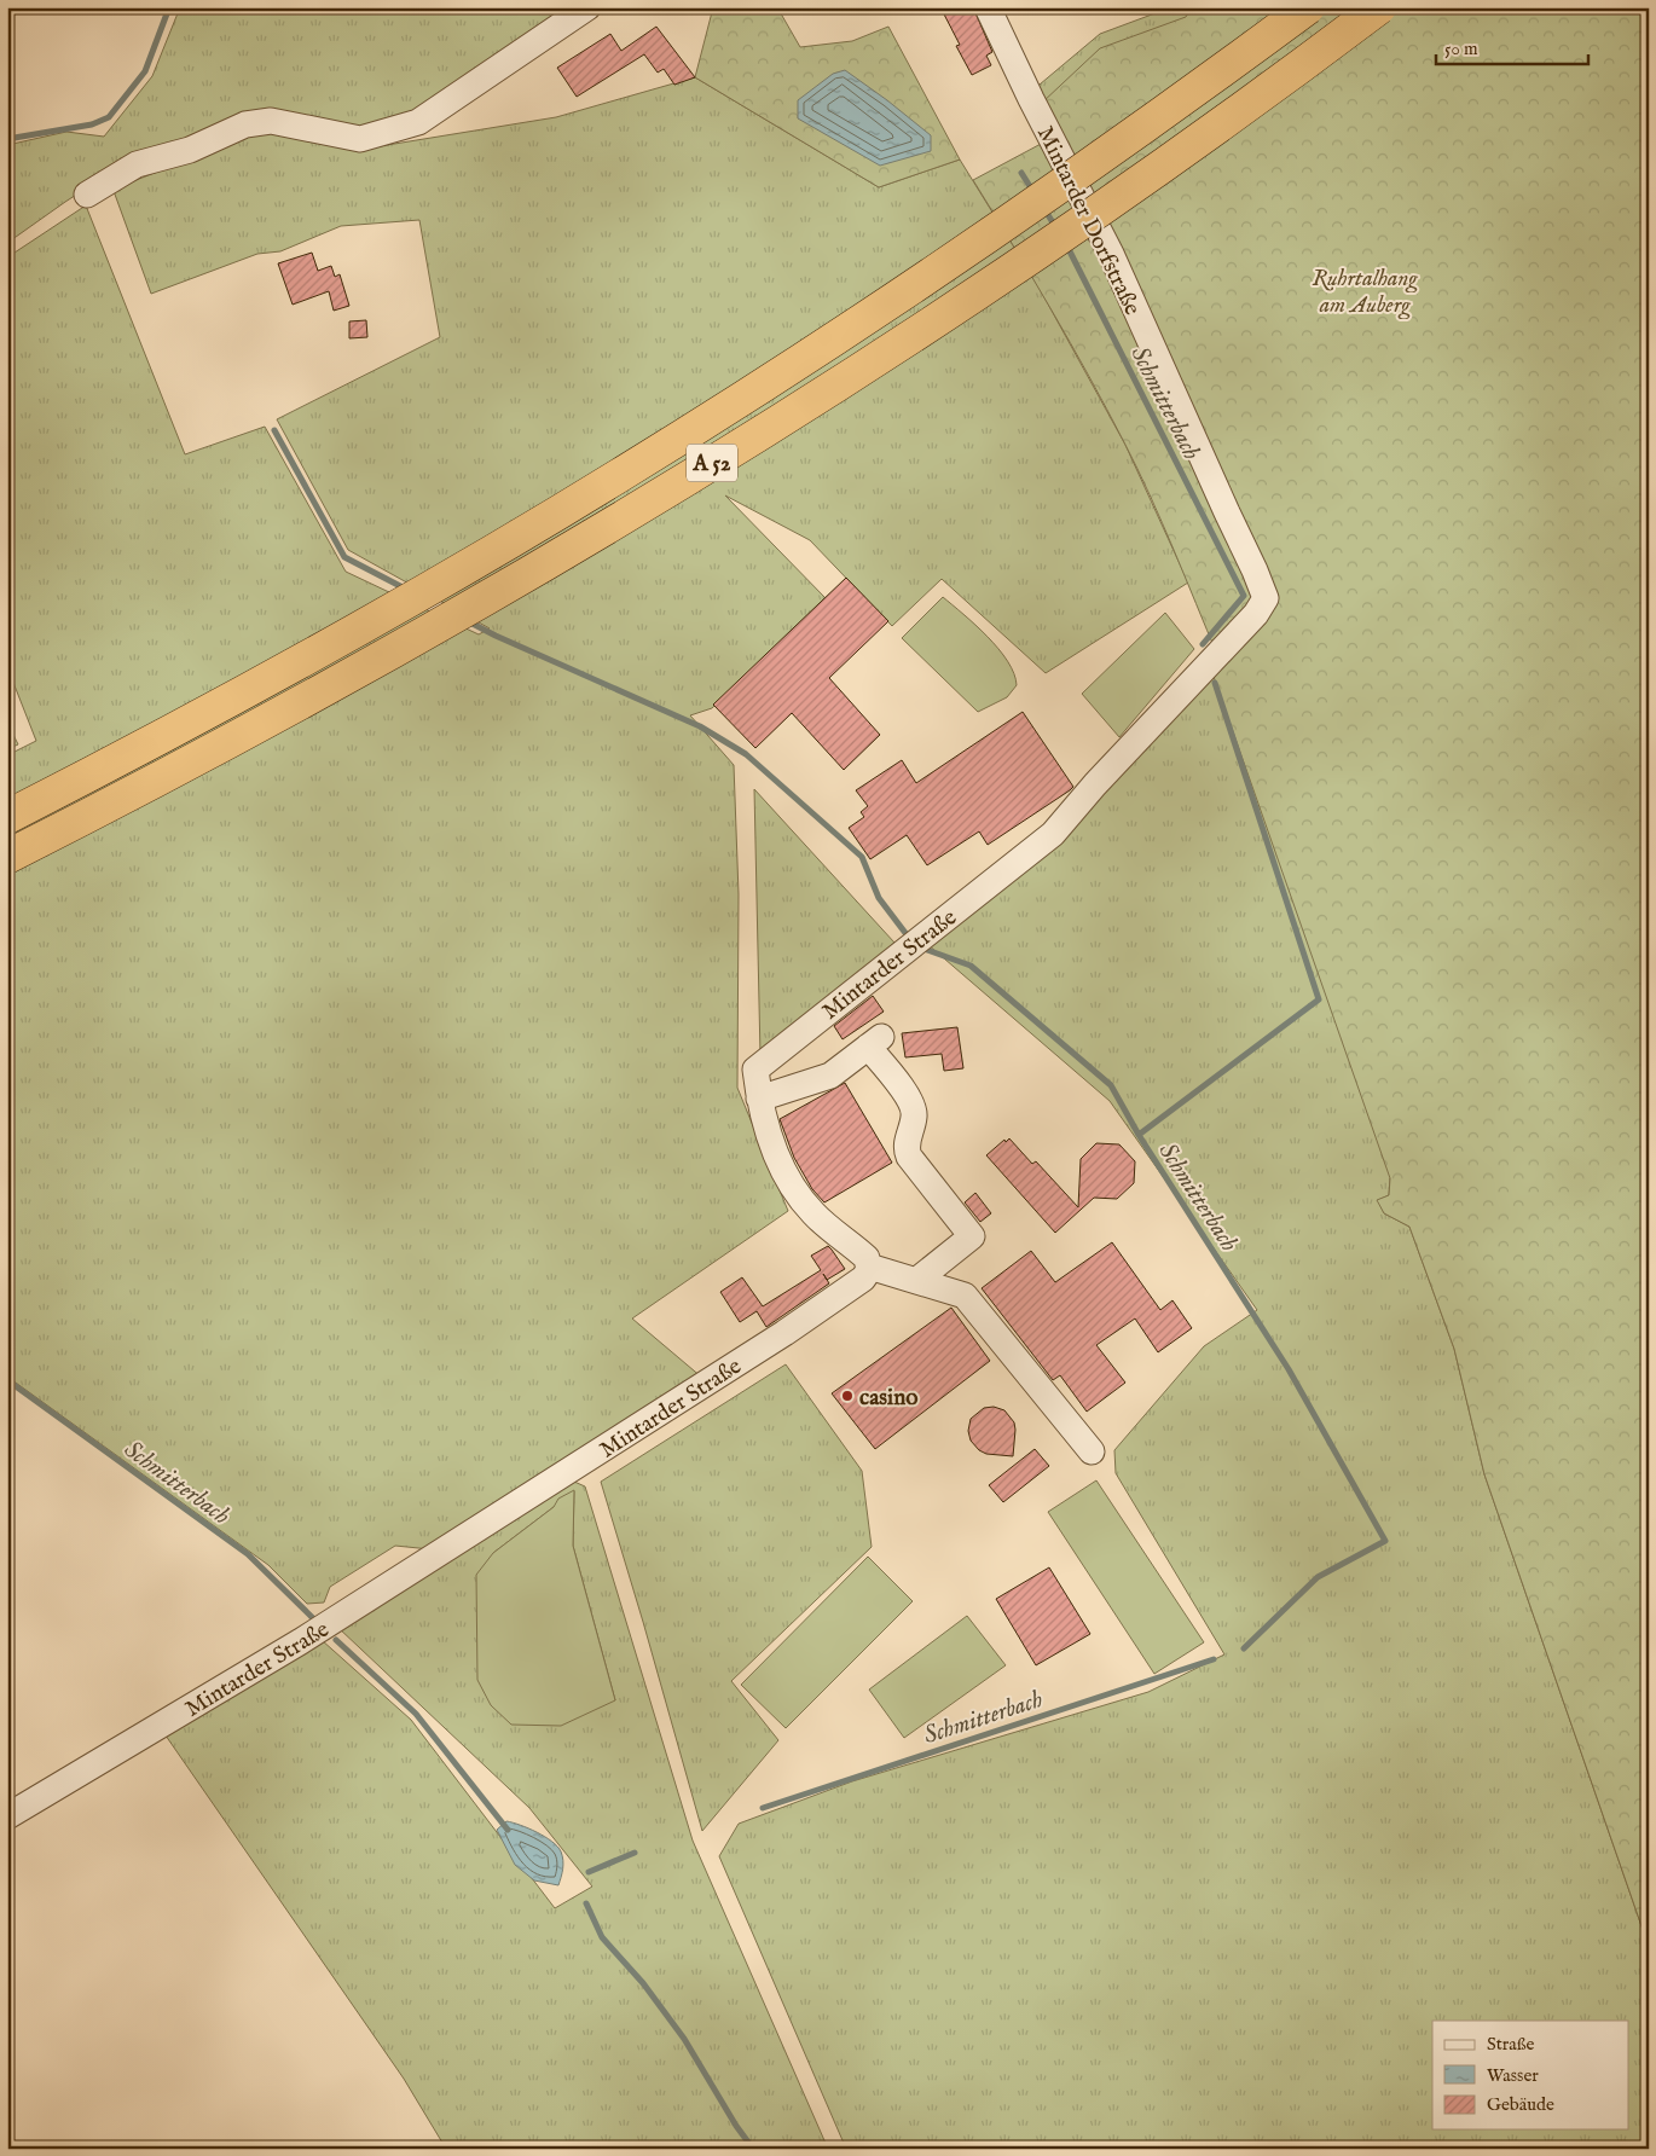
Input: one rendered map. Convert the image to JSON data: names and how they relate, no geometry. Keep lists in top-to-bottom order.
{
  "streets": {
    "highway": ["A 52"],
    "lane": ["Mintarder Dorfstraße", "Mintarder Straße"]
  },
  "crossings": [
    ["Mintarder Dorfstraße", "Mintarder Straße"]
  ],
  "water": ["Schmitterbach"],
  "parks": ["Ruhrtalhang am Auberg"],
  "places": ["casino"],
  "legend": ["Straße", "Wasser", "Gebäude"],
  "scale_bar": "50 m"
}
